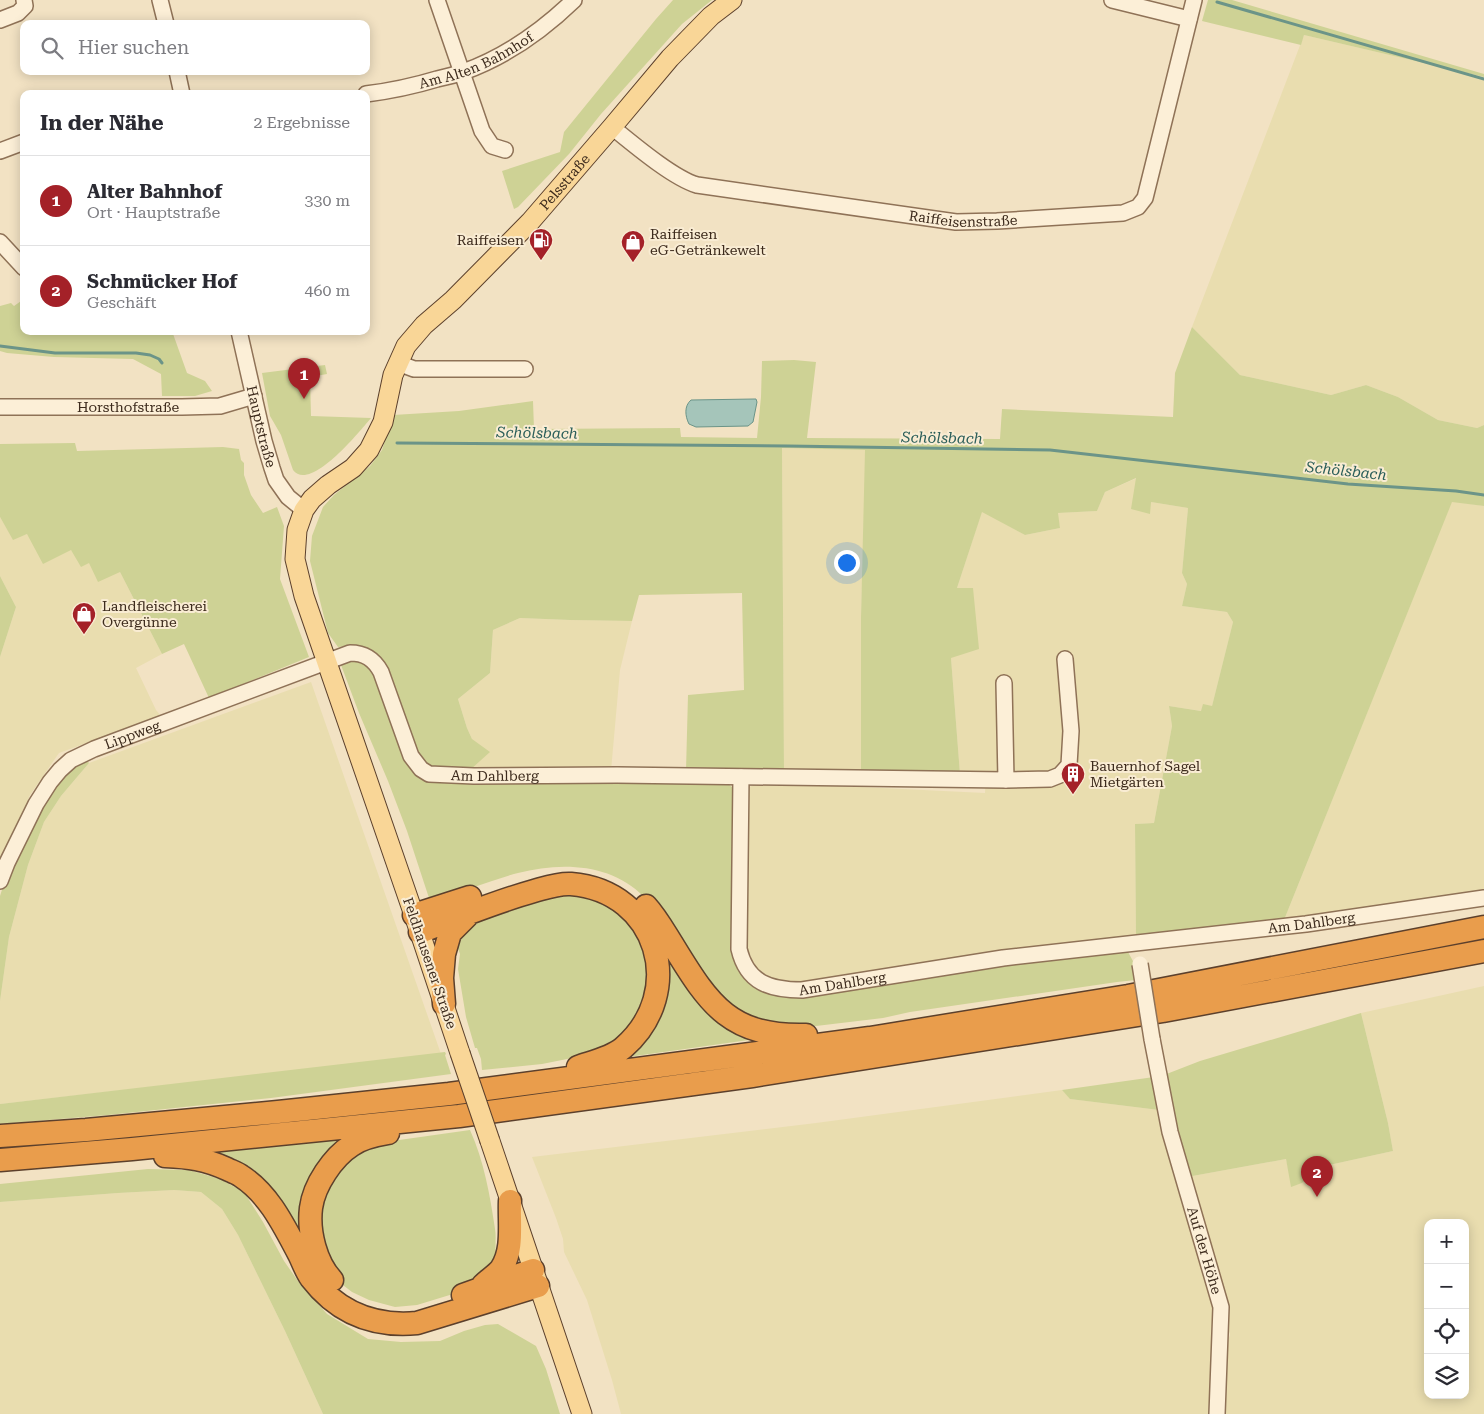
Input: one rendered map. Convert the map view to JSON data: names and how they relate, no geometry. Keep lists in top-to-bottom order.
{
  "streets": {
    "main road": ["Pelsstraße", "Feldhausener Straße"],
    "street": [
      "Am Alten Bahnhof",
      "Raiffeisenstraße",
      "Horsthofstraße",
      "Hauptstraße",
      "Lippweg",
      "Am Dahlberg",
      "Auf der Höhe"
    ]
  },
  "crossings": [
    ["Pelsstraße", "Raiffeisenstraße"],
    ["Pelsstraße", "Hauptstraße"],
    ["Pelsstraße", "Feldhausener Straße"],
    ["Horsthofstraße", "Hauptstraße"],
    ["Hauptstraße", "Feldhausener Straße"],
    ["Lippweg", "Am Dahlberg"],
    ["Lippweg", "Feldhausener Straße"],
    ["Am Dahlberg", "Feldhausener Straße"],
    ["Am Dahlberg", "Auf der Höhe"]
  ],
  "water": ["Schölsbach"],
  "places": {
    "fuel station": ["Raiffeisen"],
    "shop": ["Raiffeisen eG-Getränkewelt", "Landfleischerei Overgünne"],
    "building": ["Bauernhof Sagel Mietgärten"]
  },
  "page": {
    "search": "Hier suchen",
    "heading": ["In der Nähe", "2 Ergebnisse"],
    "list": [
      {
        "mark": "1",
        "name": "Alter Bahnhof",
        "note": "Ort · Hauptstraße",
        "value": "330 m"
      },
      {
        "mark": "2",
        "name": "Schmücker Hof",
        "note": "Geschäft",
        "value": "460 m"
      }
    ],
    "pins": ["1", "2"],
    "map_buttons": ["+", "−"]
  }
}
